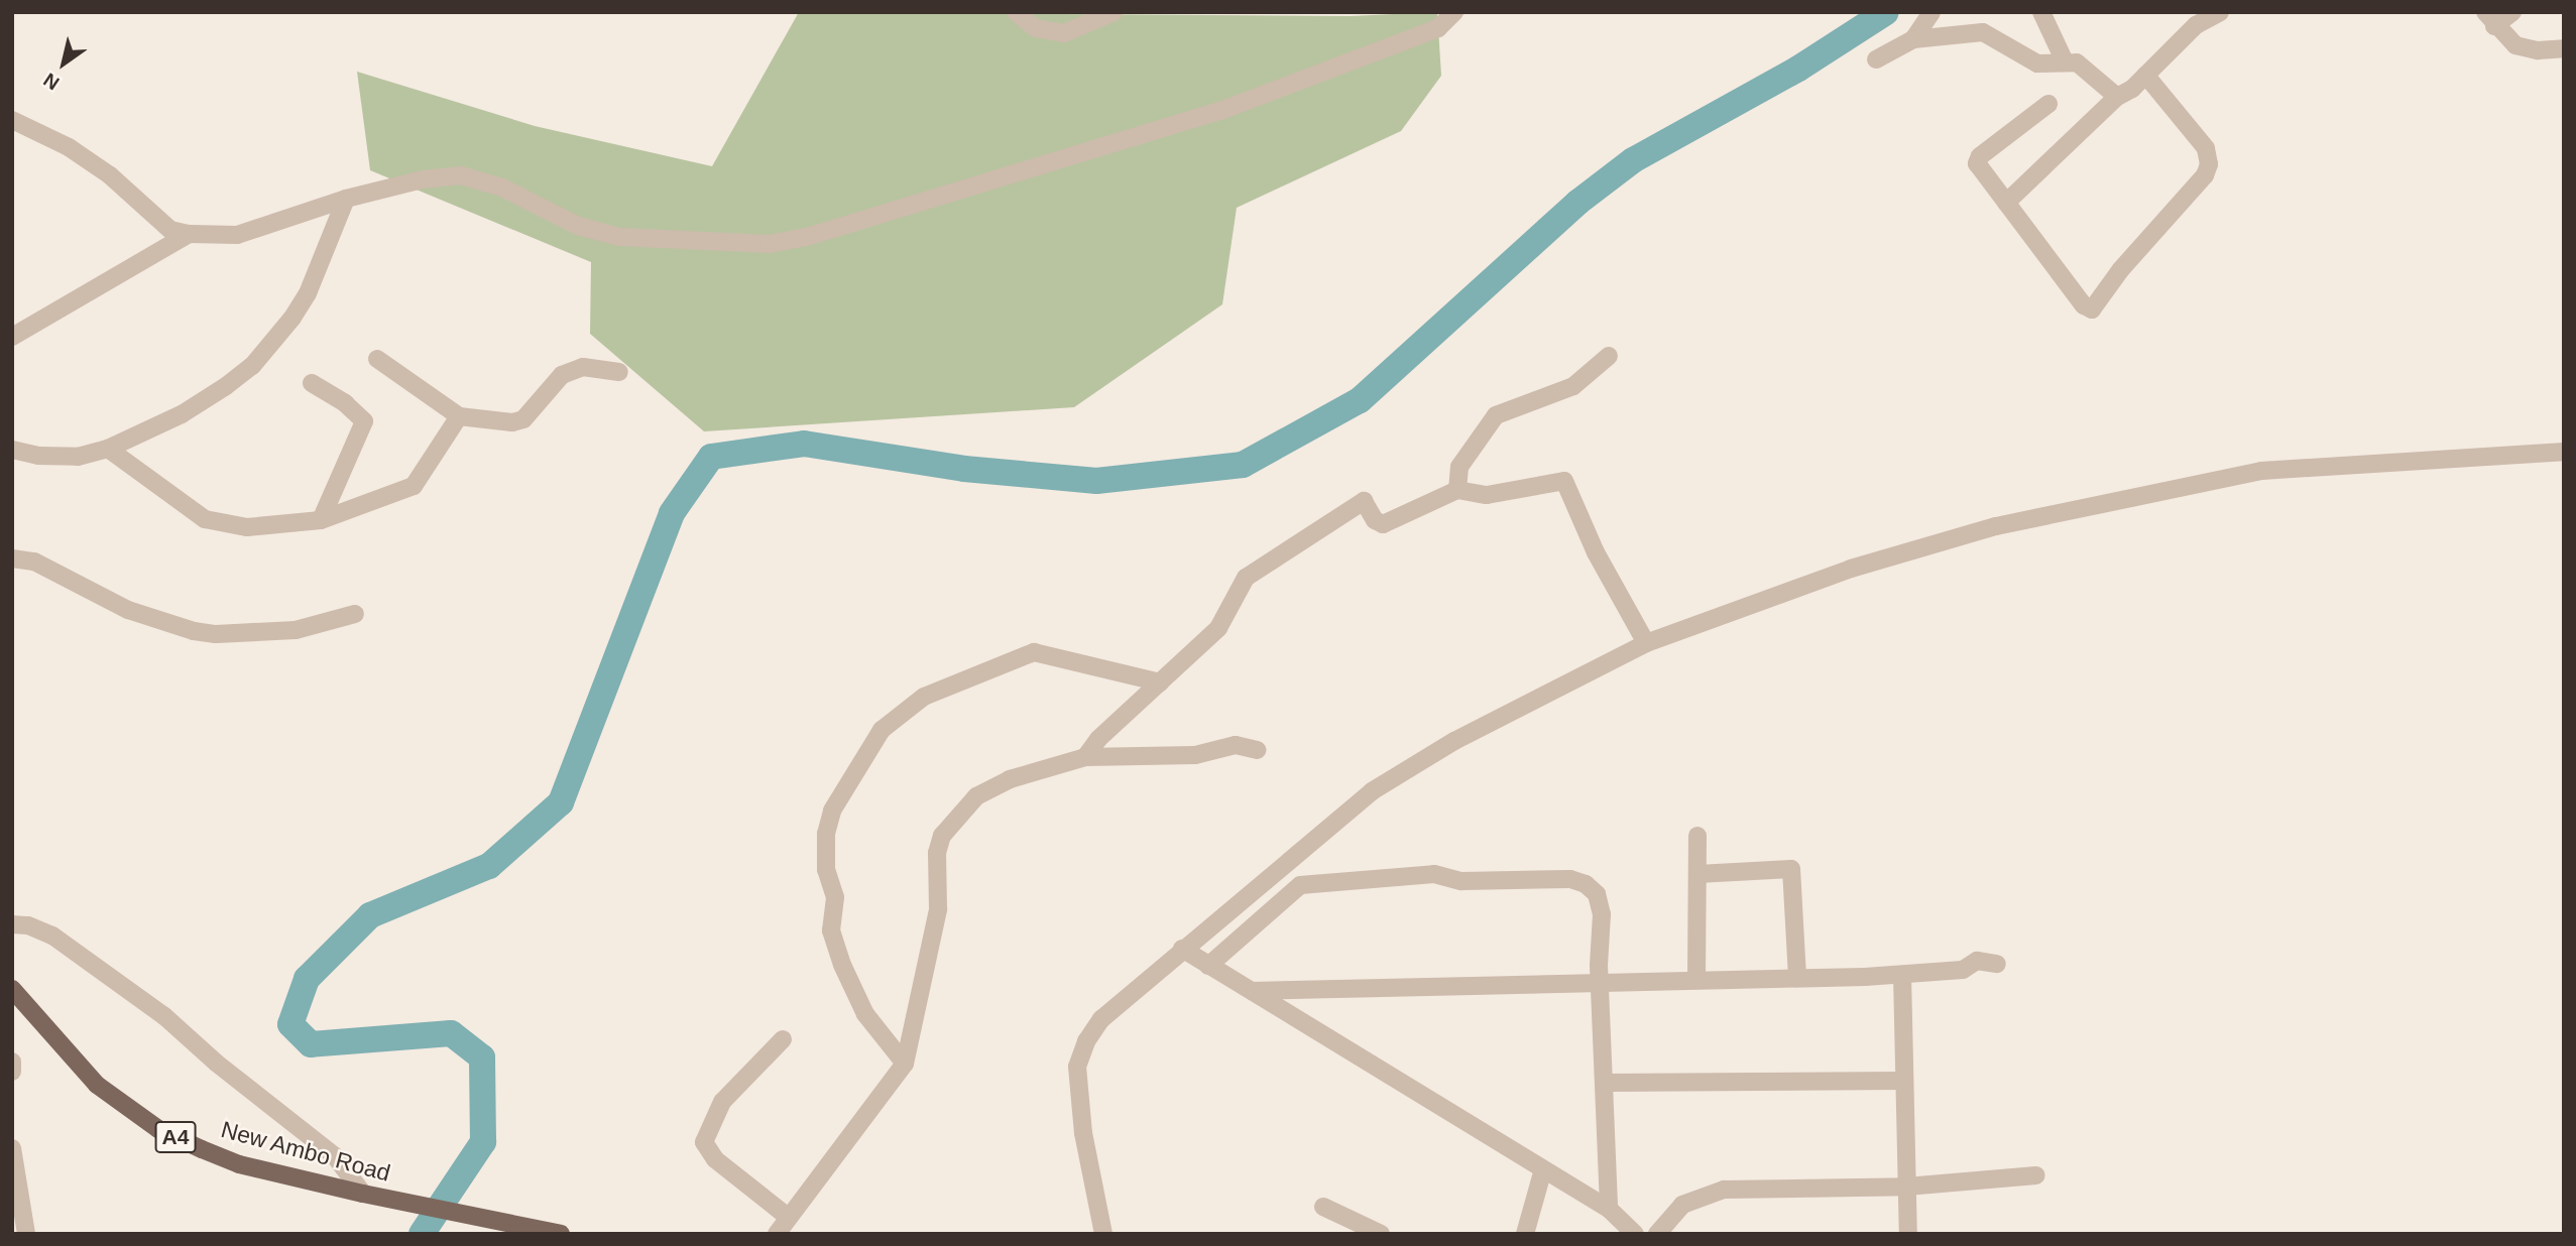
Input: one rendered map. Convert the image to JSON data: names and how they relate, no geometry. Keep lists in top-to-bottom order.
{
  "streets": {
    "main road": ["A4", "New Ambo Road"]
  },
  "north": "bottom left"
}
